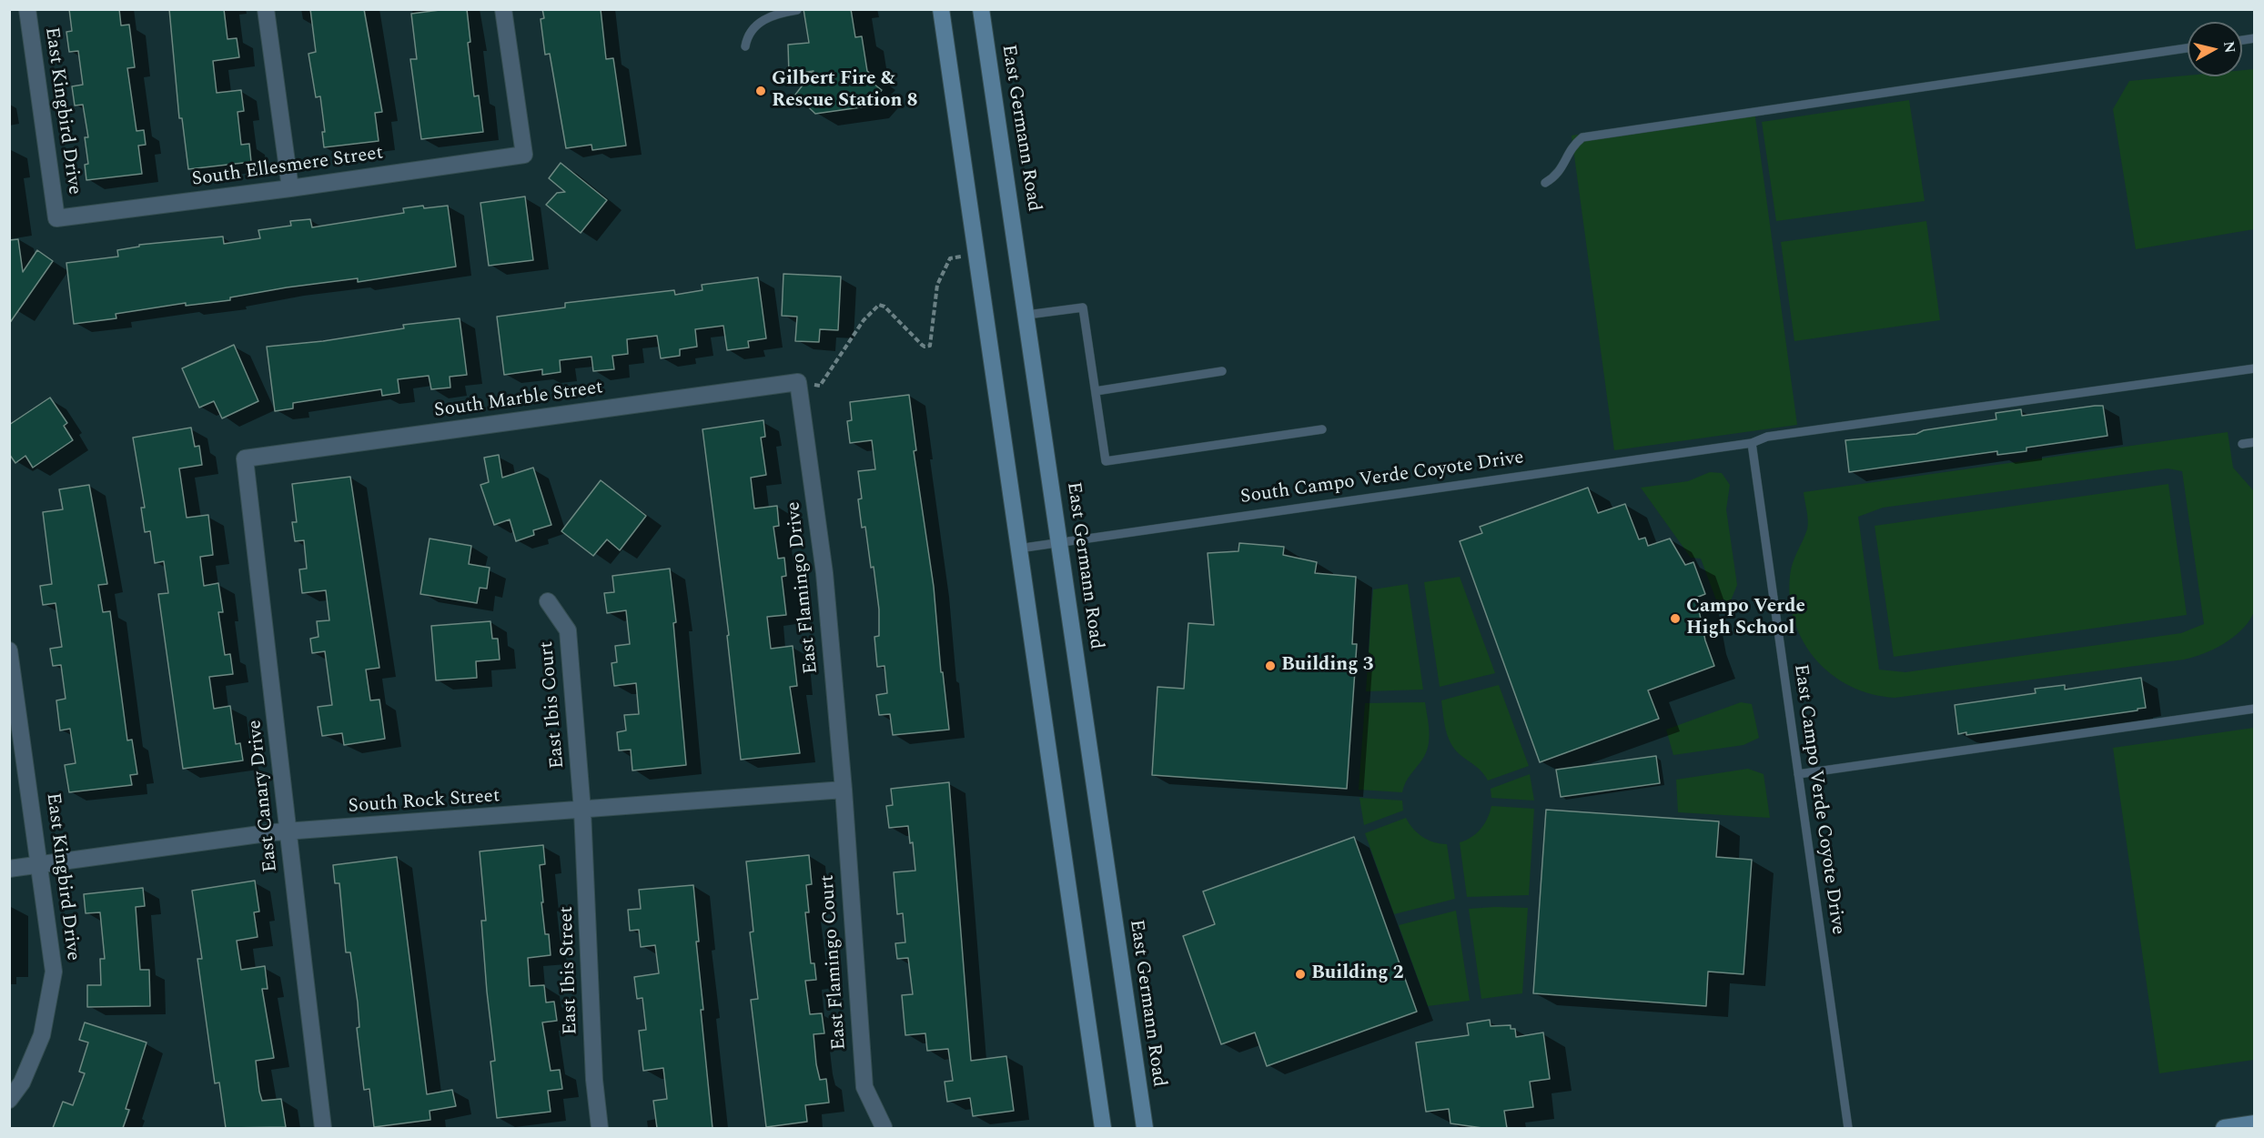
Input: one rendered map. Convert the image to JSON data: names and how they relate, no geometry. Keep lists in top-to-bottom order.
{
  "streets": {
    "main road": ["East Germann Road"],
    "street": [
      "East Kingbird Drive",
      "South Ellesmere Street",
      "South Marble Street",
      "East Flamingo Drive",
      "East Ibis Court",
      "East Canary Drive",
      "South Rock Street",
      "East Flamingo Court",
      "East Ibis Street"
    ],
    "lane": ["South Campo Verde Coyote Drive", "East Campo Verde Coyote Drive"]
  },
  "crossings": [
    ["East Kingbird Drive", "South Ellesmere Street"],
    ["East Kingbird Drive", "South Rock Street"],
    ["East Germann Road", "South Campo Verde Coyote Drive"],
    ["South Marble Street", "East Flamingo Drive"],
    ["South Marble Street", "East Canary Drive"],
    ["South Campo Verde Coyote Drive", "East Campo Verde Coyote Drive"],
    ["East Flamingo Drive", "South Rock Street"],
    ["East Flamingo Drive", "East Flamingo Court"],
    ["East Ibis Court", "South Rock Street"],
    ["East Ibis Court", "East Ibis Street"],
    ["East Canary Drive", "South Rock Street"],
    ["South Rock Street", "East Flamingo Court"],
    ["South Rock Street", "East Ibis Street"]
  ],
  "places": [
    "Gilbert Fire & Rescue Station 8",
    "Campo Verde High School",
    "Building 3",
    "Building 2"
  ],
  "north": "right"
}
